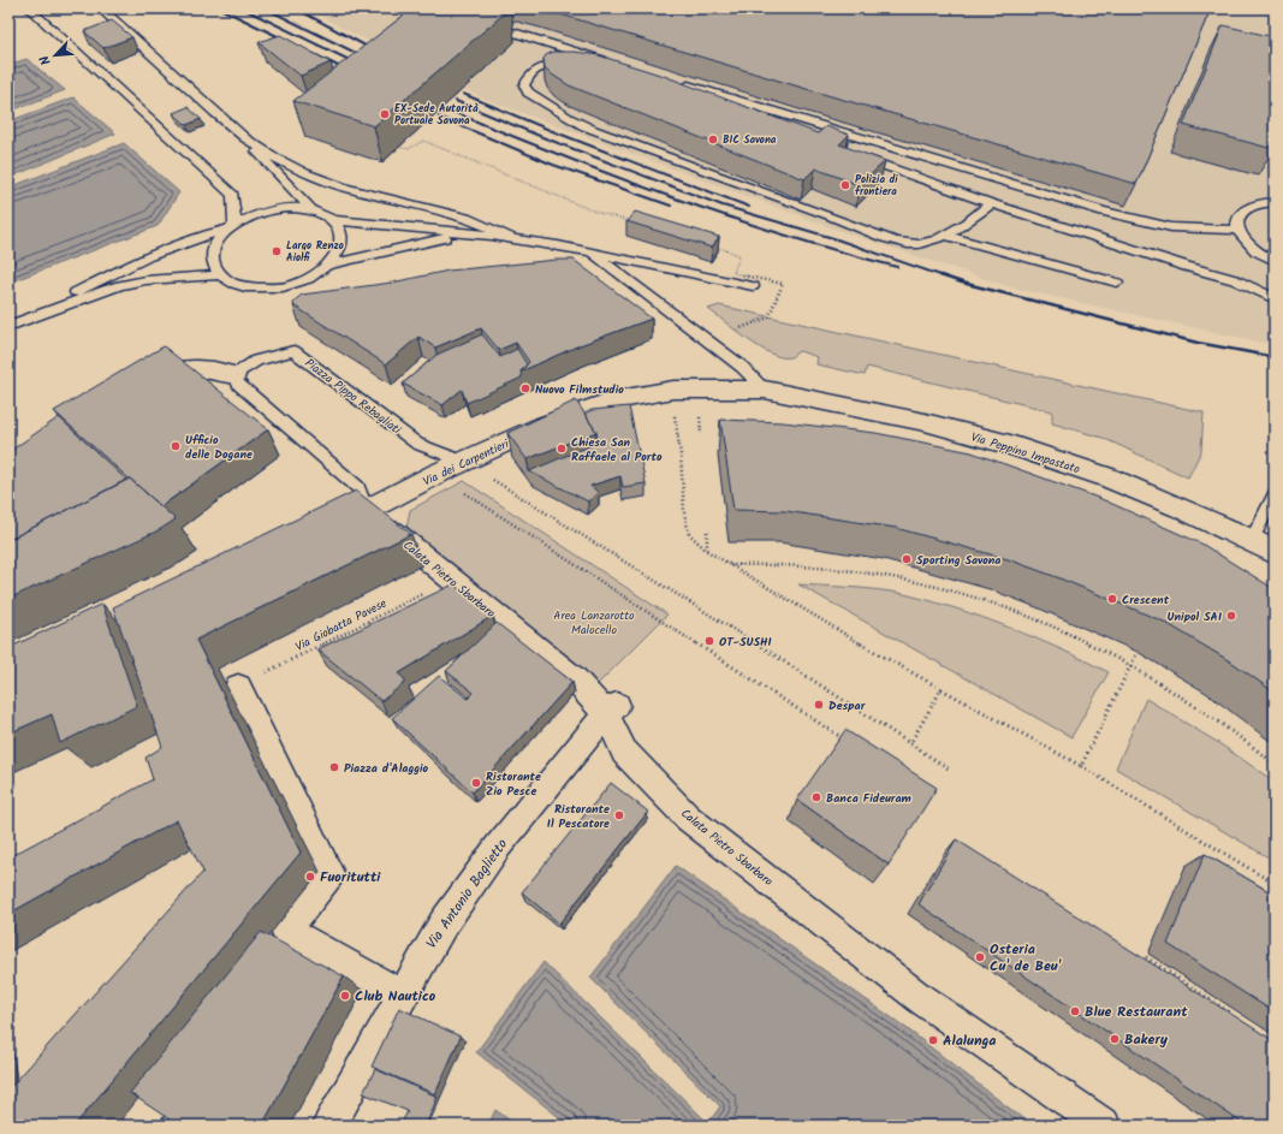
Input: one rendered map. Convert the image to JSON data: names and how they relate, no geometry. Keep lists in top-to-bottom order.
{
  "streets": {
    "street": [
      "Via Peppino Impastato",
      "Via dei Carpentieri",
      "Calata Pietro Sbarbaro",
      "Via Antonio Baglietto"
    ],
    "lane": ["Piazza Pippo Rebagliati"],
    "path": ["Via Giobatta Pavese"]
  },
  "crossings": [
    ["Piazza Pippo Rebagliati", "Via dei Carpentieri"],
    ["Via Peppino Impastato", "Via dei Carpentieri"],
    ["Via dei Carpentieri", "Calata Pietro Sbarbaro"],
    ["Calata Pietro Sbarbaro", "Via Giobatta Pavese"],
    ["Calata Pietro Sbarbaro", "Via Antonio Baglietto"]
  ],
  "parks": ["Area Lanzarotto Malocello"],
  "places": [
    "EX-Sede Autorità Portuale Savona",
    "BIC Savona",
    "Polizia di frontiera",
    "Largo Renzo Aiolfi",
    "Nuovo Filmstudio",
    "Ufficio delle Dogane",
    "Chiesa San Raffaele al Porto",
    "Sporting Savona",
    "Crescent",
    "Unipol SAI",
    "OT-SUSHI",
    "Despar",
    "Piazza d'Alaggio",
    "Ristorante Zio Pesce",
    "Banca Fideuram",
    "Ristorante Il Pescatore",
    "Fuoritutti",
    "Osteria Cu' de Beu'",
    "Club Nautico",
    "Blue Restaurant",
    "Bakery",
    "Alalunga"
  ],
  "north": "bottom left"
}
